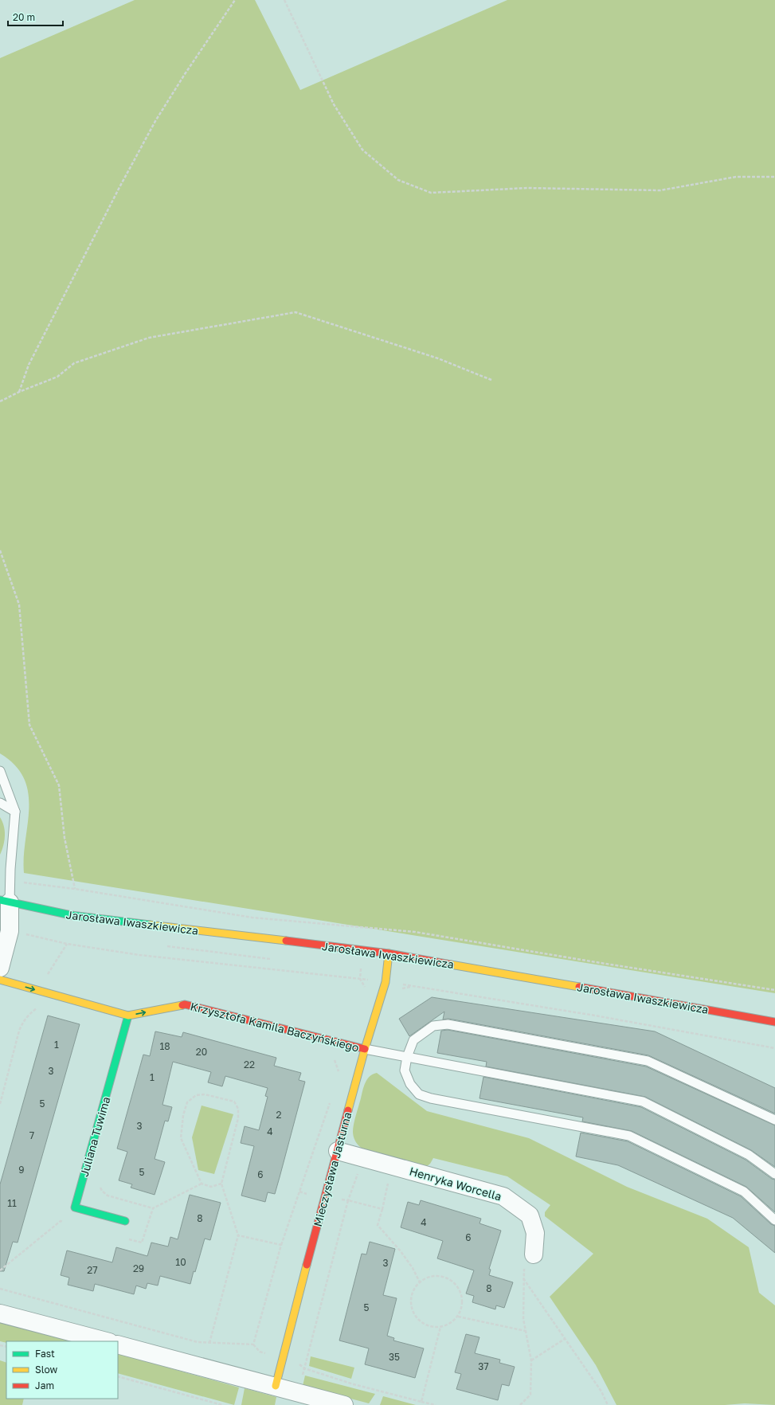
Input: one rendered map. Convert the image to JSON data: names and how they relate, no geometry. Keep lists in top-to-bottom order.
{
  "streets": {
    "street": [
      "Jarosława Iwaszkiewicza",
      "Krzysztofa Kamila Baczyńskiego",
      "Juliana Tuwima",
      "Mieczysława Jasturna",
      "Henryka Worcella"
    ]
  },
  "crossings": [
    ["Jarosława Iwaszkiewicza", "Mieczysława Jasturna"],
    ["Krzysztofa Kamila Baczyńskiego", "Juliana Tuwima"],
    ["Krzysztofa Kamila Baczyńskiego", "Mieczysława Jasturna"],
    ["Mieczysława Jasturna", "Henryka Worcella"]
  ],
  "one_way": ["Krzysztofa Kamila Baczyńskiego"],
  "house_numbers": [
    "1",
    "18",
    "20",
    "22",
    "3",
    "1",
    "5",
    "2",
    "3",
    "4",
    "7",
    "9",
    "5",
    "6",
    "11",
    "8",
    "4",
    "6",
    "10",
    "3",
    "29",
    "27",
    "8",
    "5",
    "35",
    "37"
  ],
  "legend": ["Fast", "Slow", "Jam"],
  "scale_bar": "20 m"
}
